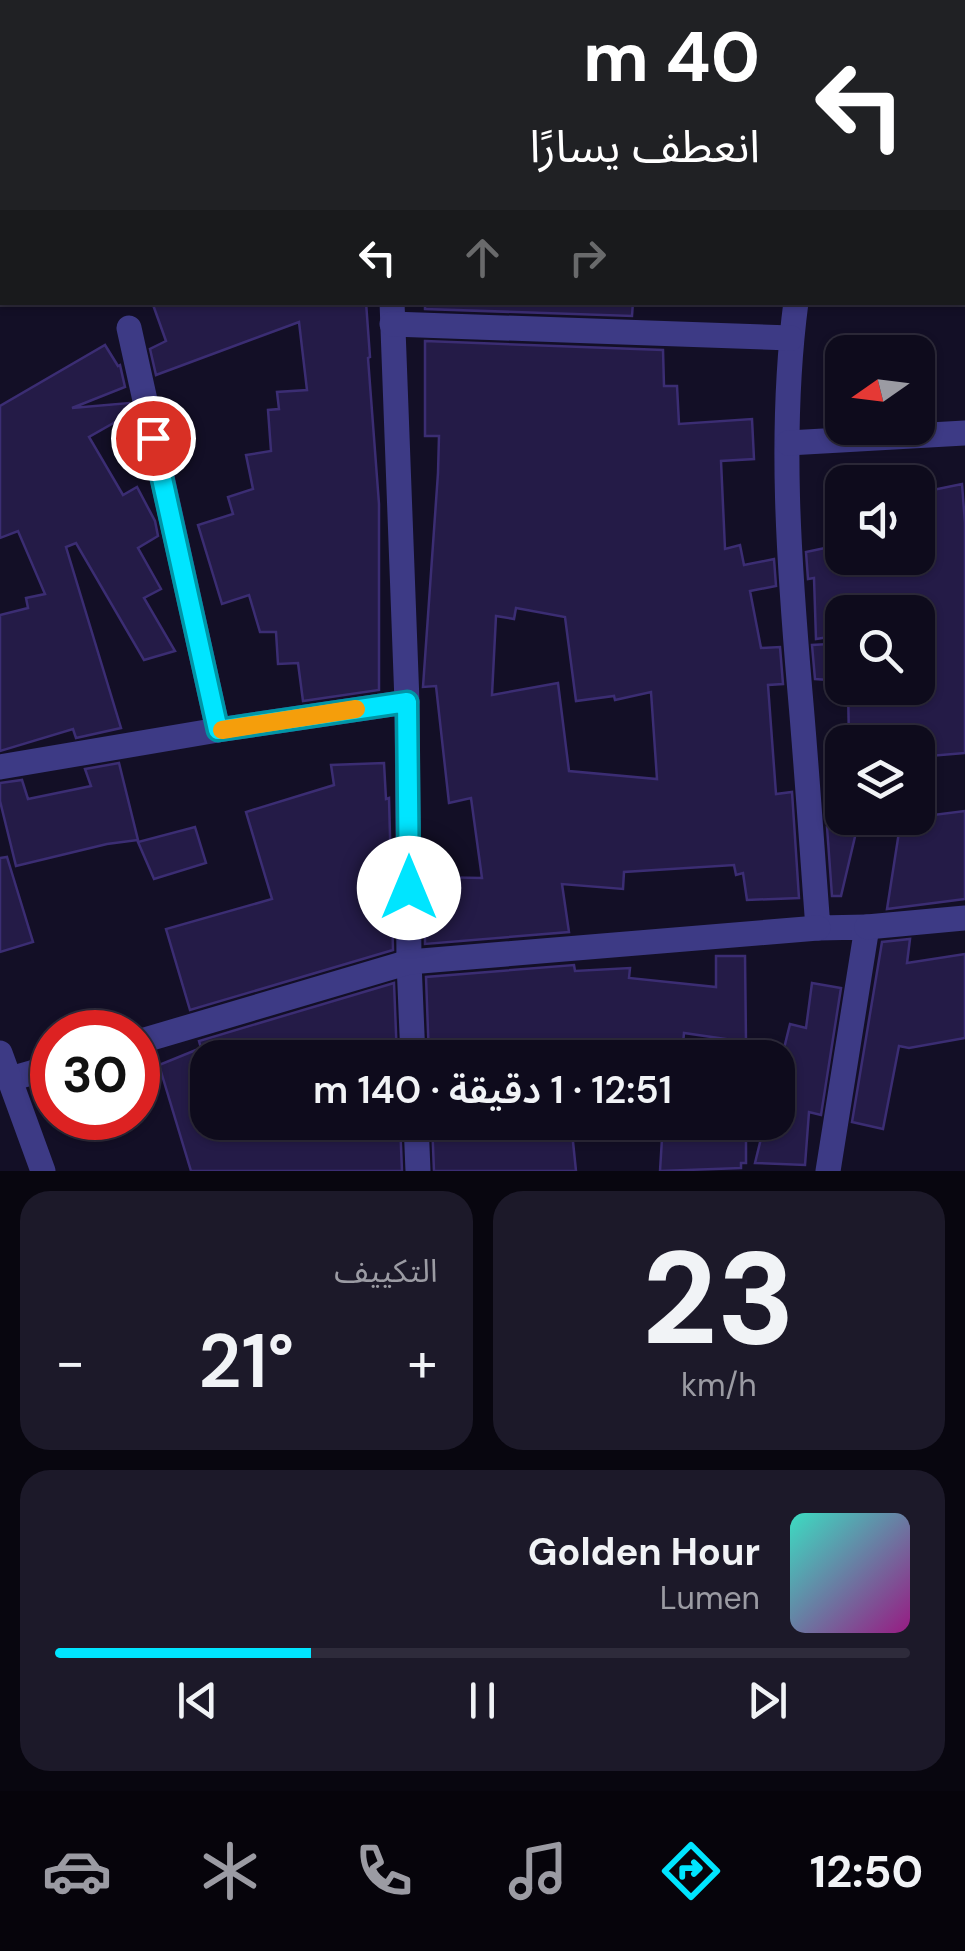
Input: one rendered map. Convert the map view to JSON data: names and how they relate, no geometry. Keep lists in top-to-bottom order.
{
  "north": "left",
  "page": {
    "turn": ["40 m", "انعطف يسارًا"],
    "limit": "30",
    "trip": "12:51 · 1 دقيقة · 140 m",
    "tile": [
      ["23", "km/h"],
      "التكييف"
    ],
    "heat": ["−", "21°", "+"],
    "song": ["Golden Hour", "Lumen"],
    "tabs": "12:50"
  }
}
